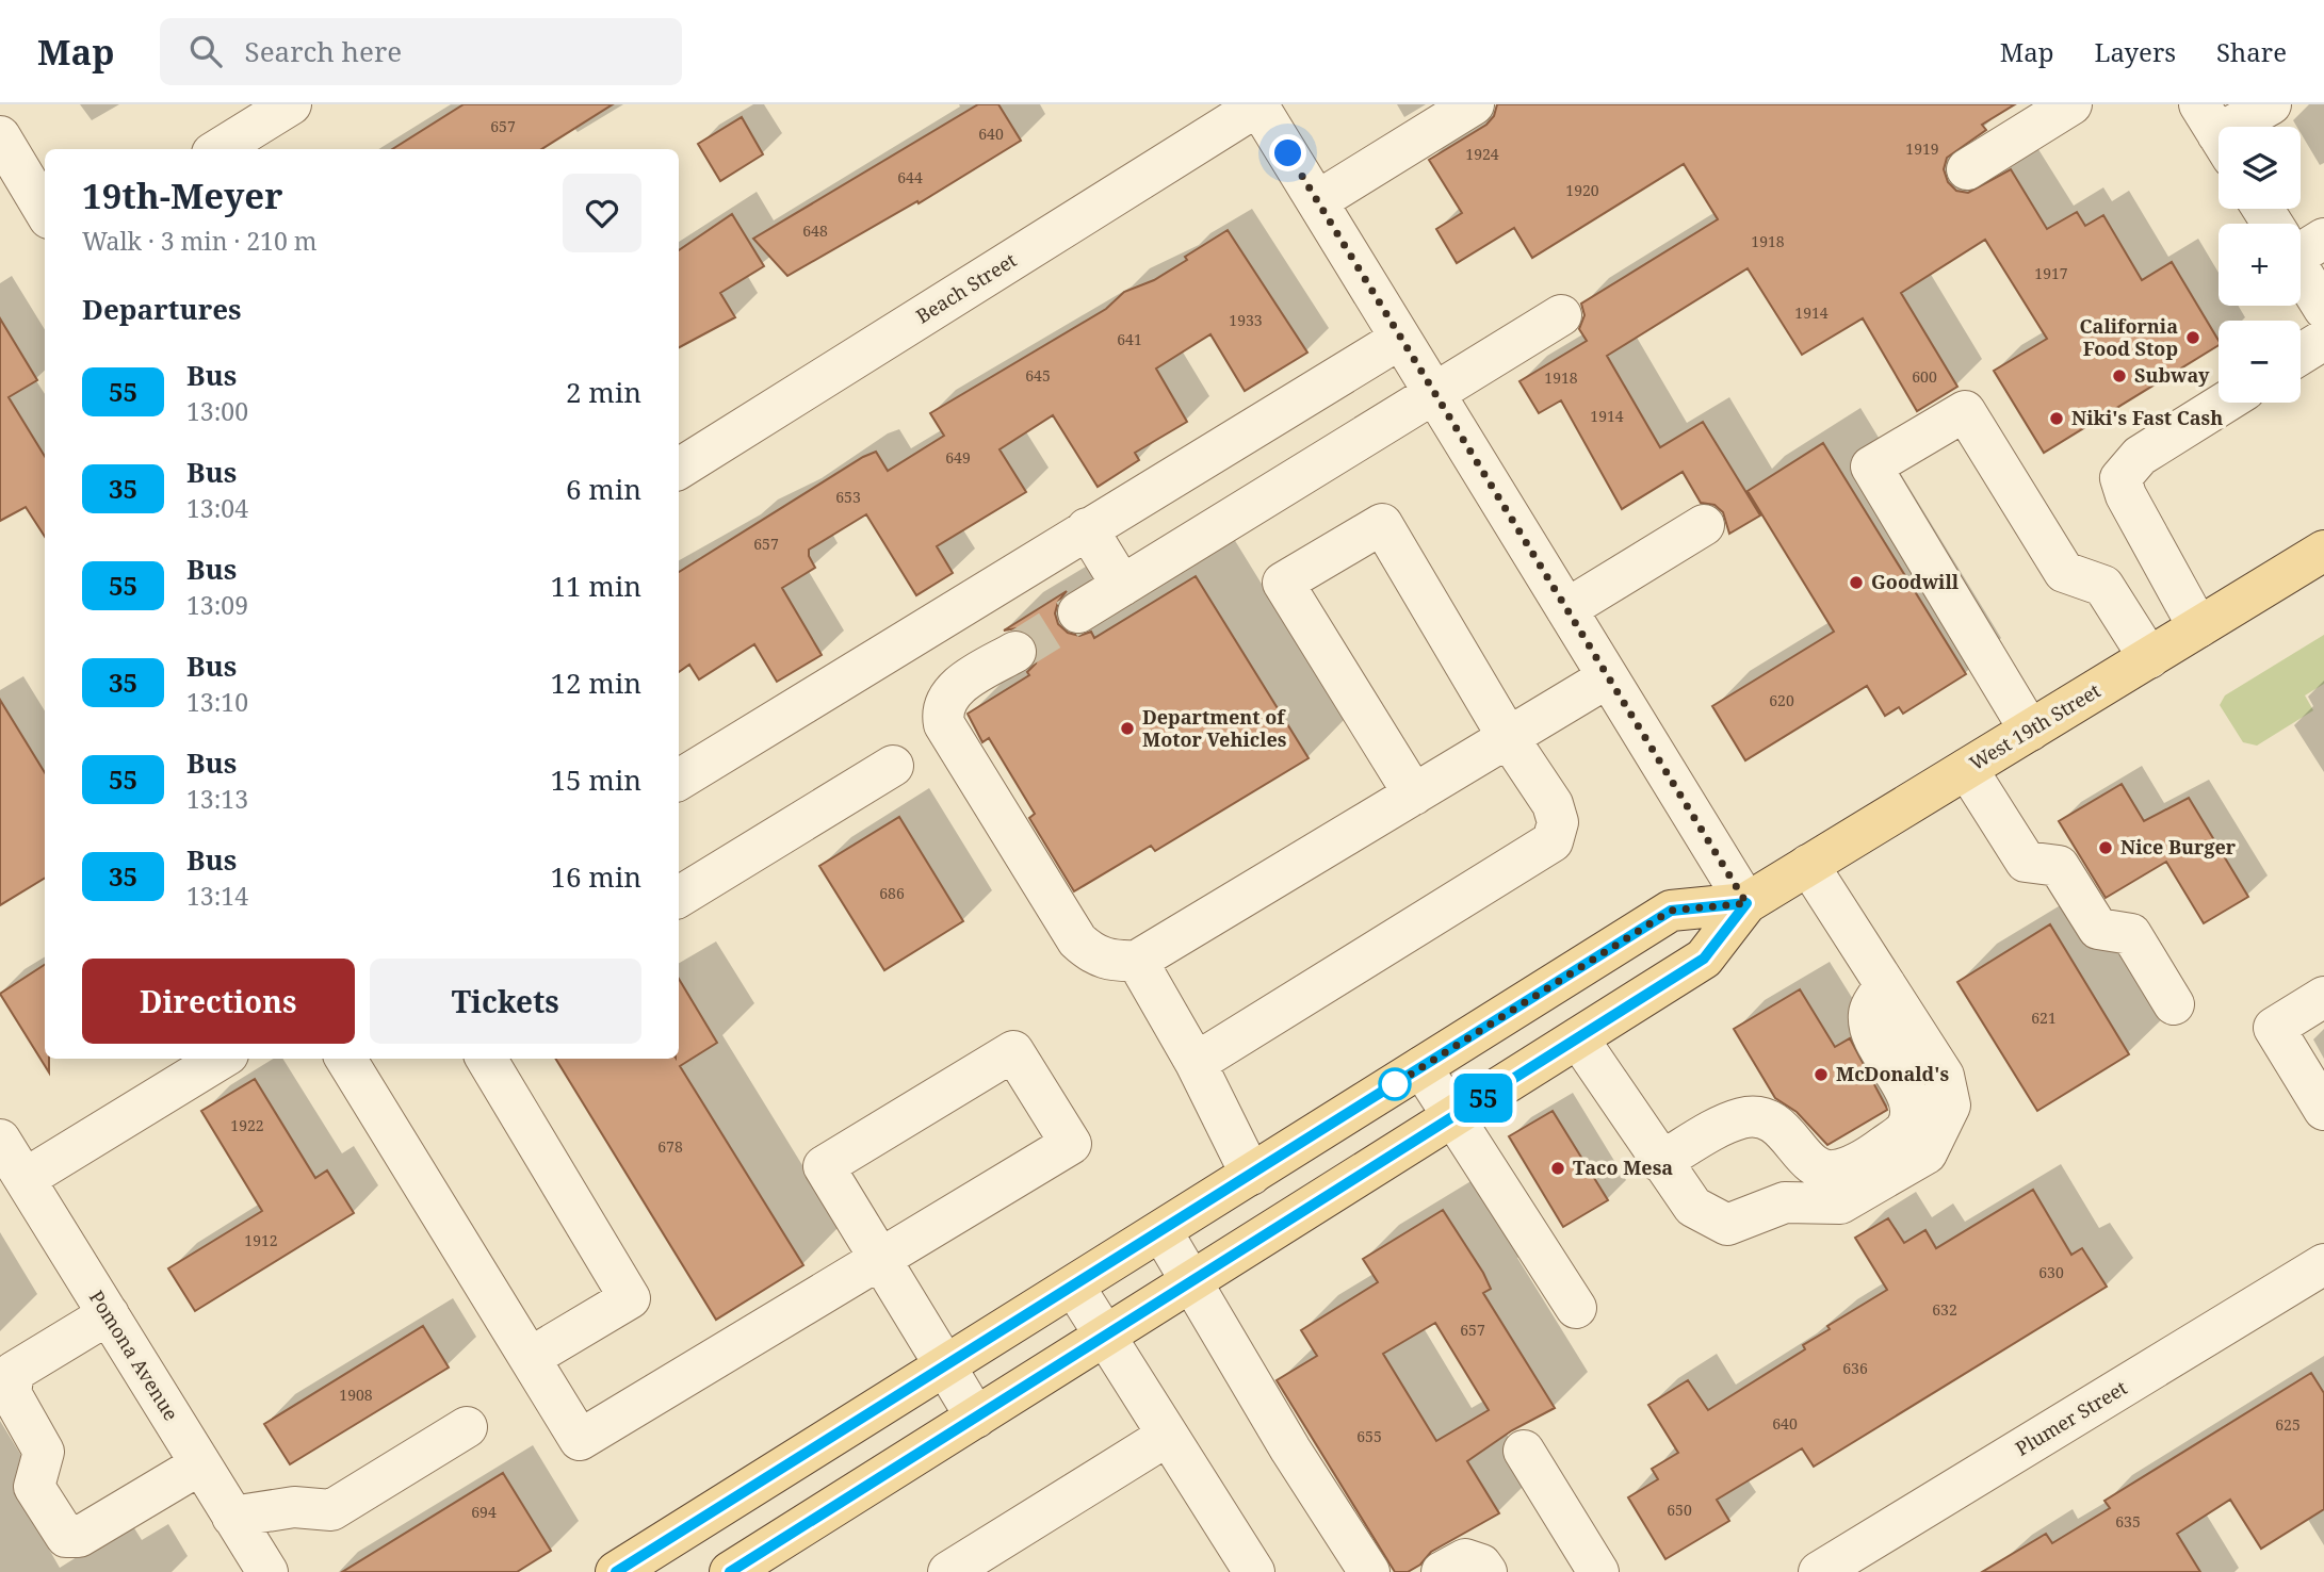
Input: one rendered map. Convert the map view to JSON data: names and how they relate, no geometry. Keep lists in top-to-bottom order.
{
  "streets": {
    "main road": ["West 19th Street"],
    "street": ["Beach Street", "Pomona Avenue", "Plumer Street"]
  },
  "places": [
    "California Food Stop",
    "Subway",
    "Niki's Fast Cash",
    "Goodwill",
    "Department of Motor Vehicles",
    "Nice Burger",
    "McDonald's",
    "Taco Mesa"
  ],
  "lines": ["bus line 55"],
  "house_numbers": [
    "657",
    "640",
    "1919",
    "1924",
    "644",
    "1920",
    "648",
    "1918",
    "1917",
    "1914",
    "1933",
    "641",
    "645",
    "600",
    "1918",
    "1914",
    "649",
    "653",
    "657",
    "620",
    "686",
    "621",
    "1922",
    "678",
    "1912",
    "630",
    "632",
    "657",
    "636",
    "1908",
    "640",
    "625",
    "655",
    "650",
    "694",
    "635"
  ],
  "page": {
    "header": "Map",
    "search": "Search here",
    "nav": ["Map", "Layers", "Share"],
    "on_map": "55",
    "map_buttons": ["+", "−"],
    "heading": [
      ["19th-Meyer", "Walk · 3 min · 210 m"],
      "Departures"
    ],
    "list": [
      {
        "mark": "55",
        "name": "Bus",
        "note": "13:00",
        "value": "2 min"
      },
      {
        "mark": "35",
        "name": "Bus",
        "note": "13:04",
        "value": "6 min"
      },
      {
        "mark": "55",
        "name": "Bus",
        "note": "13:09",
        "value": "11 min"
      },
      {
        "mark": "35",
        "name": "Bus",
        "note": "13:10",
        "value": "12 min"
      },
      {
        "mark": "55",
        "name": "Bus",
        "note": "13:13",
        "value": "15 min"
      },
      {
        "mark": "35",
        "name": "Bus",
        "note": "13:14",
        "value": "16 min"
      }
    ],
    "buttons": ["Directions", "Tickets"]
  }
}
